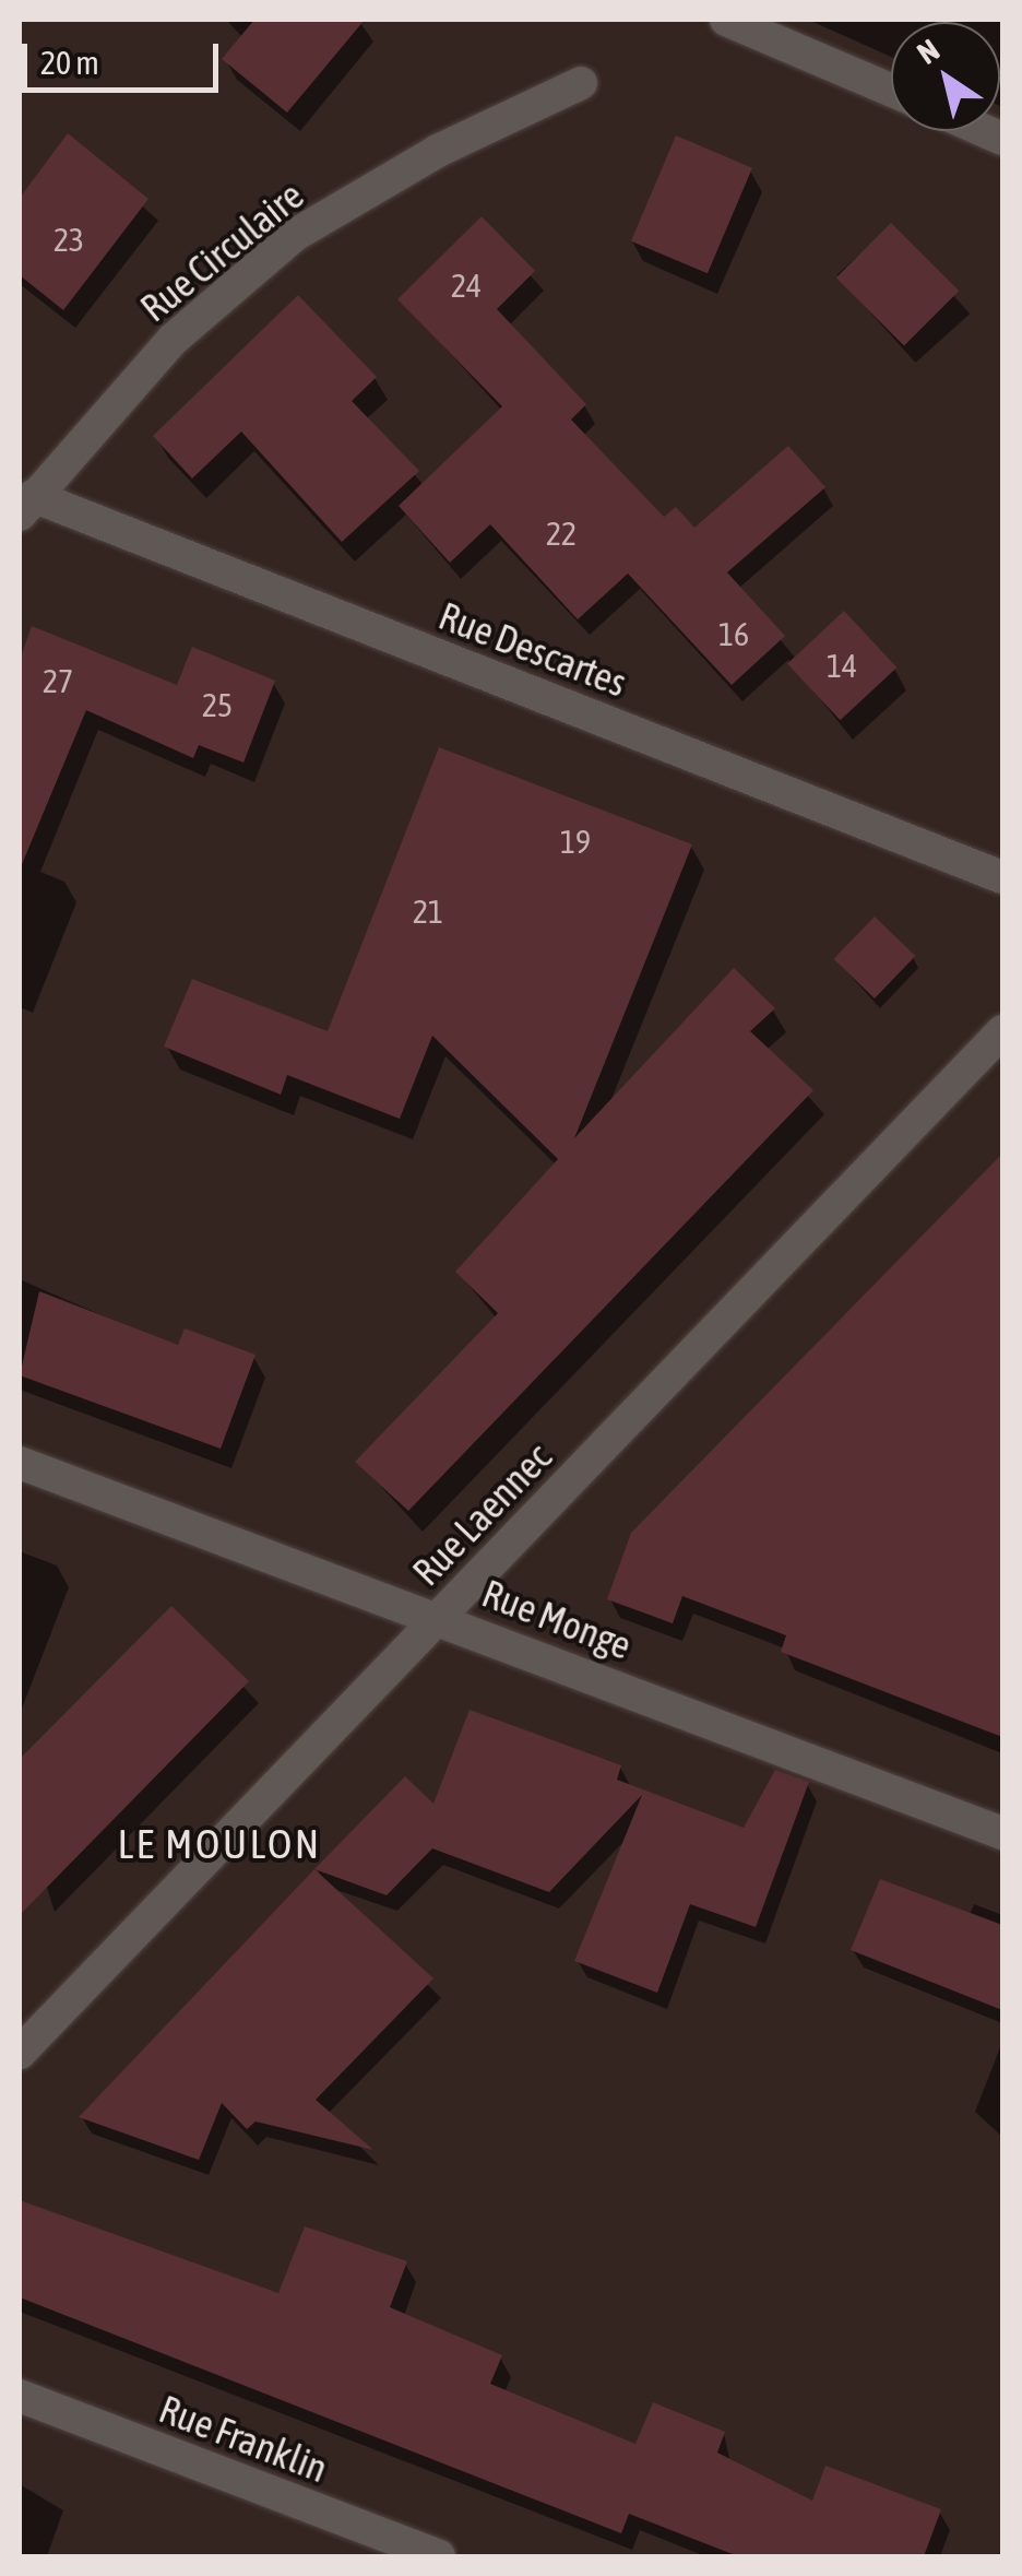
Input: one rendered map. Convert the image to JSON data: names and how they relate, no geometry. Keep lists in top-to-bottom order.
{
  "streets": {
    "street": [
      "Rue Circulaire",
      "Rue Descartes",
      "Rue Laennec",
      "Rue Monge",
      "Rue Franklin"
    ]
  },
  "crossings": [
    ["Rue Circulaire", "Rue Descartes"],
    ["Rue Laennec", "Rue Monge"]
  ],
  "districts": ["LE MOULON"],
  "house_numbers": [
    "23",
    "24",
    "22",
    "16",
    "14",
    "27",
    "25",
    "19",
    "21"
  ],
  "scale_bar": "20 m",
  "north": "top left"
}
